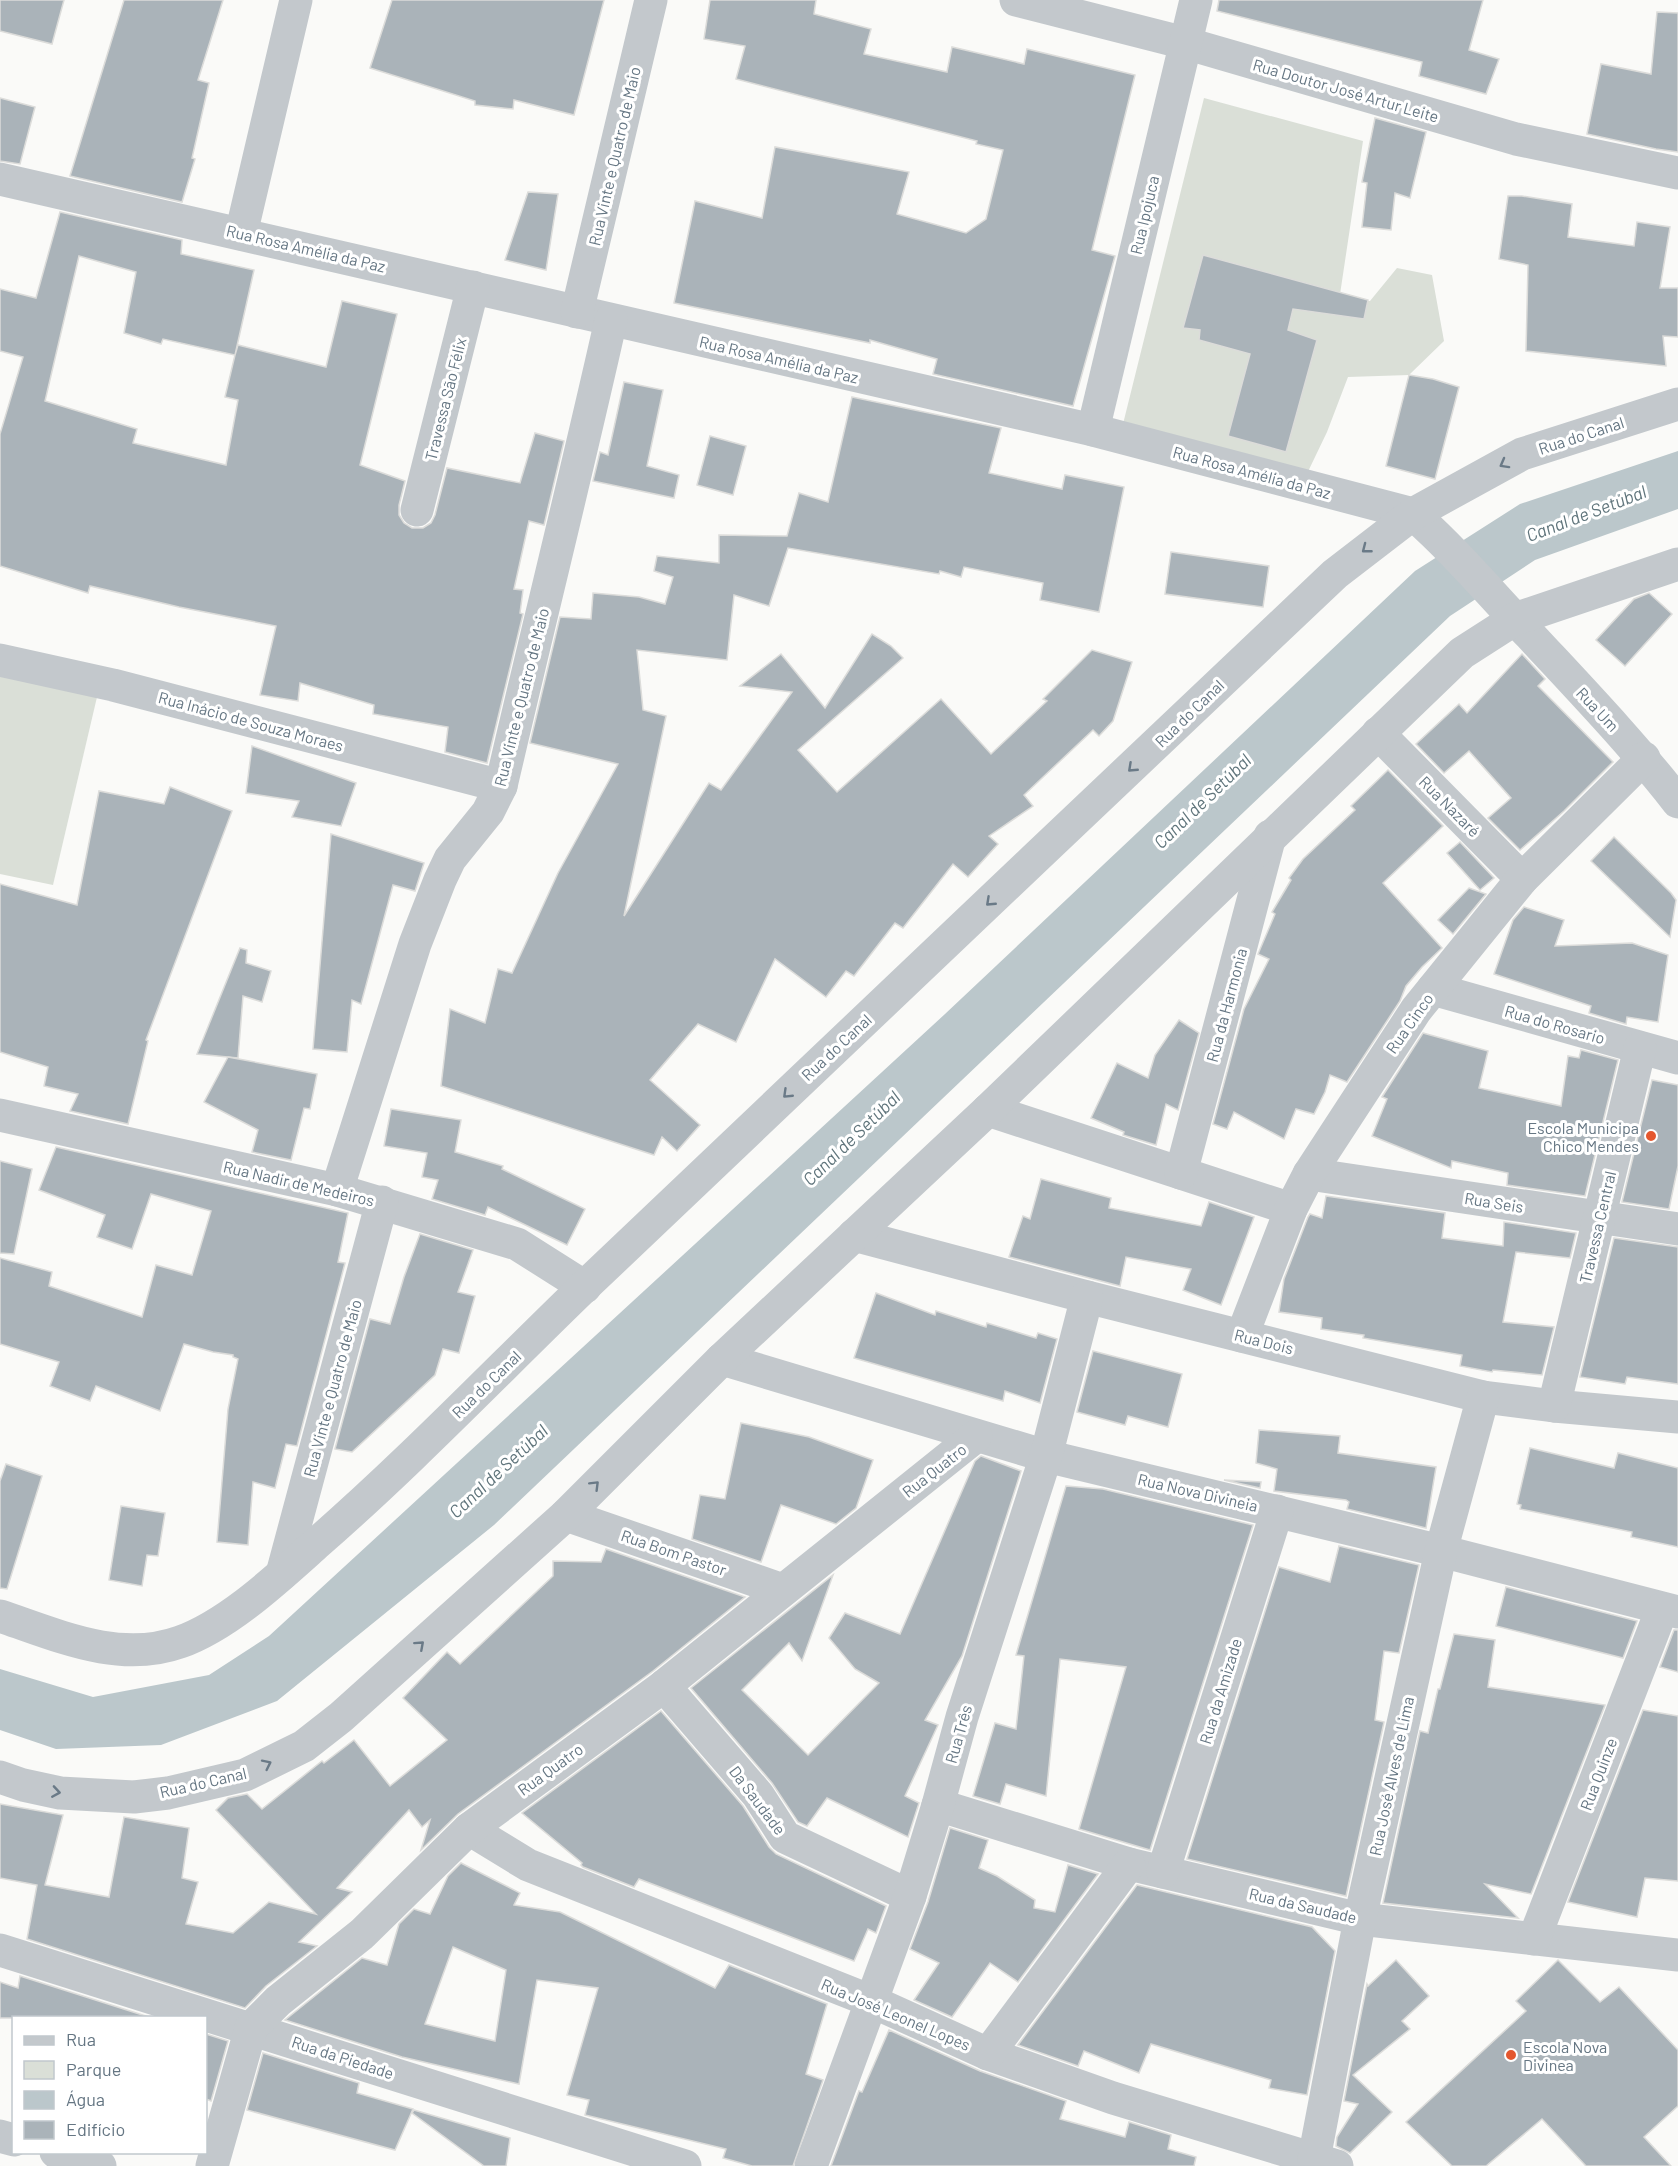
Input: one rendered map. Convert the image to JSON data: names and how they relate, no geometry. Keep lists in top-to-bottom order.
{
  "streets": {
    "street": [
      "Rua Doutor José Artur Leite",
      "Rua Vinte e Quatro de Maio",
      "Rua Ipojuca",
      "Rua Rosa Amélia da Paz",
      "Travessa São Félix",
      "Rua do Canal",
      "Rua Um",
      "Rua Inácio de Souza Moraes",
      "Rua Nazaré",
      "Rua da Harmonia",
      "Rua Cinco",
      "Rua do Rosario",
      "Rua Nadir de Medeiros",
      "Rua Seis",
      "Travessa Central",
      "Rua Dois",
      "Rua Quatro",
      "Rua Nova Divineia",
      "Rua Bom Pastor",
      "Rua da Amizade",
      "Rua Três",
      "Rua Quinze",
      "Rua José Alves de Lima",
      "Da Saudade",
      "Rua da Saudade",
      "Rua José Leonel Lopes",
      "Rua da Piedade"
    ]
  },
  "crossings": [
    ["Rua Doutor José Artur Leite", "Rua Ipojuca"],
    ["Rua Vinte e Quatro de Maio", "Rua Rosa Amélia da Paz"],
    ["Rua Vinte e Quatro de Maio", "Rua do Canal"],
    ["Rua Vinte e Quatro de Maio", "Rua Inácio de Souza Moraes"],
    ["Rua Vinte e Quatro de Maio", "Rua Nadir de Medeiros"],
    ["Rua Ipojuca", "Rua Rosa Amélia da Paz"],
    ["Rua Rosa Amélia da Paz", "Travessa São Félix"],
    ["Rua Rosa Amélia da Paz", "Rua do Canal"],
    ["Rua do Canal", "Rua Um"],
    ["Rua do Canal", "Rua Nazaré"],
    ["Rua do Canal", "Rua da Harmonia"],
    ["Rua do Canal", "Rua Nadir de Medeiros"],
    ["Rua do Canal", "Rua Dois"],
    ["Rua do Canal", "Rua Nova Divineia"],
    ["Rua do Canal", "Rua Bom Pastor"],
    ["Rua Um", "Rua Cinco"],
    ["Rua Nazaré", "Rua Cinco"],
    ["Rua Cinco", "Rua do Rosario"],
    ["Rua Cinco", "Rua Seis"],
    ["Rua Cinco", "Rua Dois"],
    ["Rua do Rosario", "Travessa Central"],
    ["Rua Seis", "Travessa Central"],
    ["Travessa Central", "Rua Dois"],
    ["Rua Dois", "Rua Três"],
    ["Rua Dois", "Rua José Alves de Lima"],
    ["Rua Quatro", "Rua Nova Divineia"],
    ["Rua Quatro", "Rua Bom Pastor"],
    ["Rua Quatro", "Da Saudade"],
    ["Rua Quatro", "Rua José Leonel Lopes"],
    ["Rua Quatro", "Rua da Piedade"],
    ["Rua Nova Divineia", "Rua da Amizade"],
    ["Rua Nova Divineia", "Rua Três"],
    ["Rua Nova Divineia", "Rua Quinze"],
    ["Rua Nova Divineia", "Rua José Alves de Lima"],
    ["Rua da Amizade", "Rua da Saudade"],
    ["Rua Três", "Da Saudade"],
    ["Rua Três", "Rua da Saudade"],
    ["Rua Três", "Rua José Leonel Lopes"],
    ["Rua Quinze", "Rua da Saudade"],
    ["Rua José Alves de Lima", "Rua da Saudade"],
    ["Rua José Alves de Lima", "Rua José Leonel Lopes"]
  ],
  "water": ["Canal de Setúbal"],
  "places": ["Escola Municipa Chico Mendes", "Escola Nova Divinea"],
  "legend": [
    "Rua",
    "Parque",
    "Água",
    "Edifício"
  ]
}
